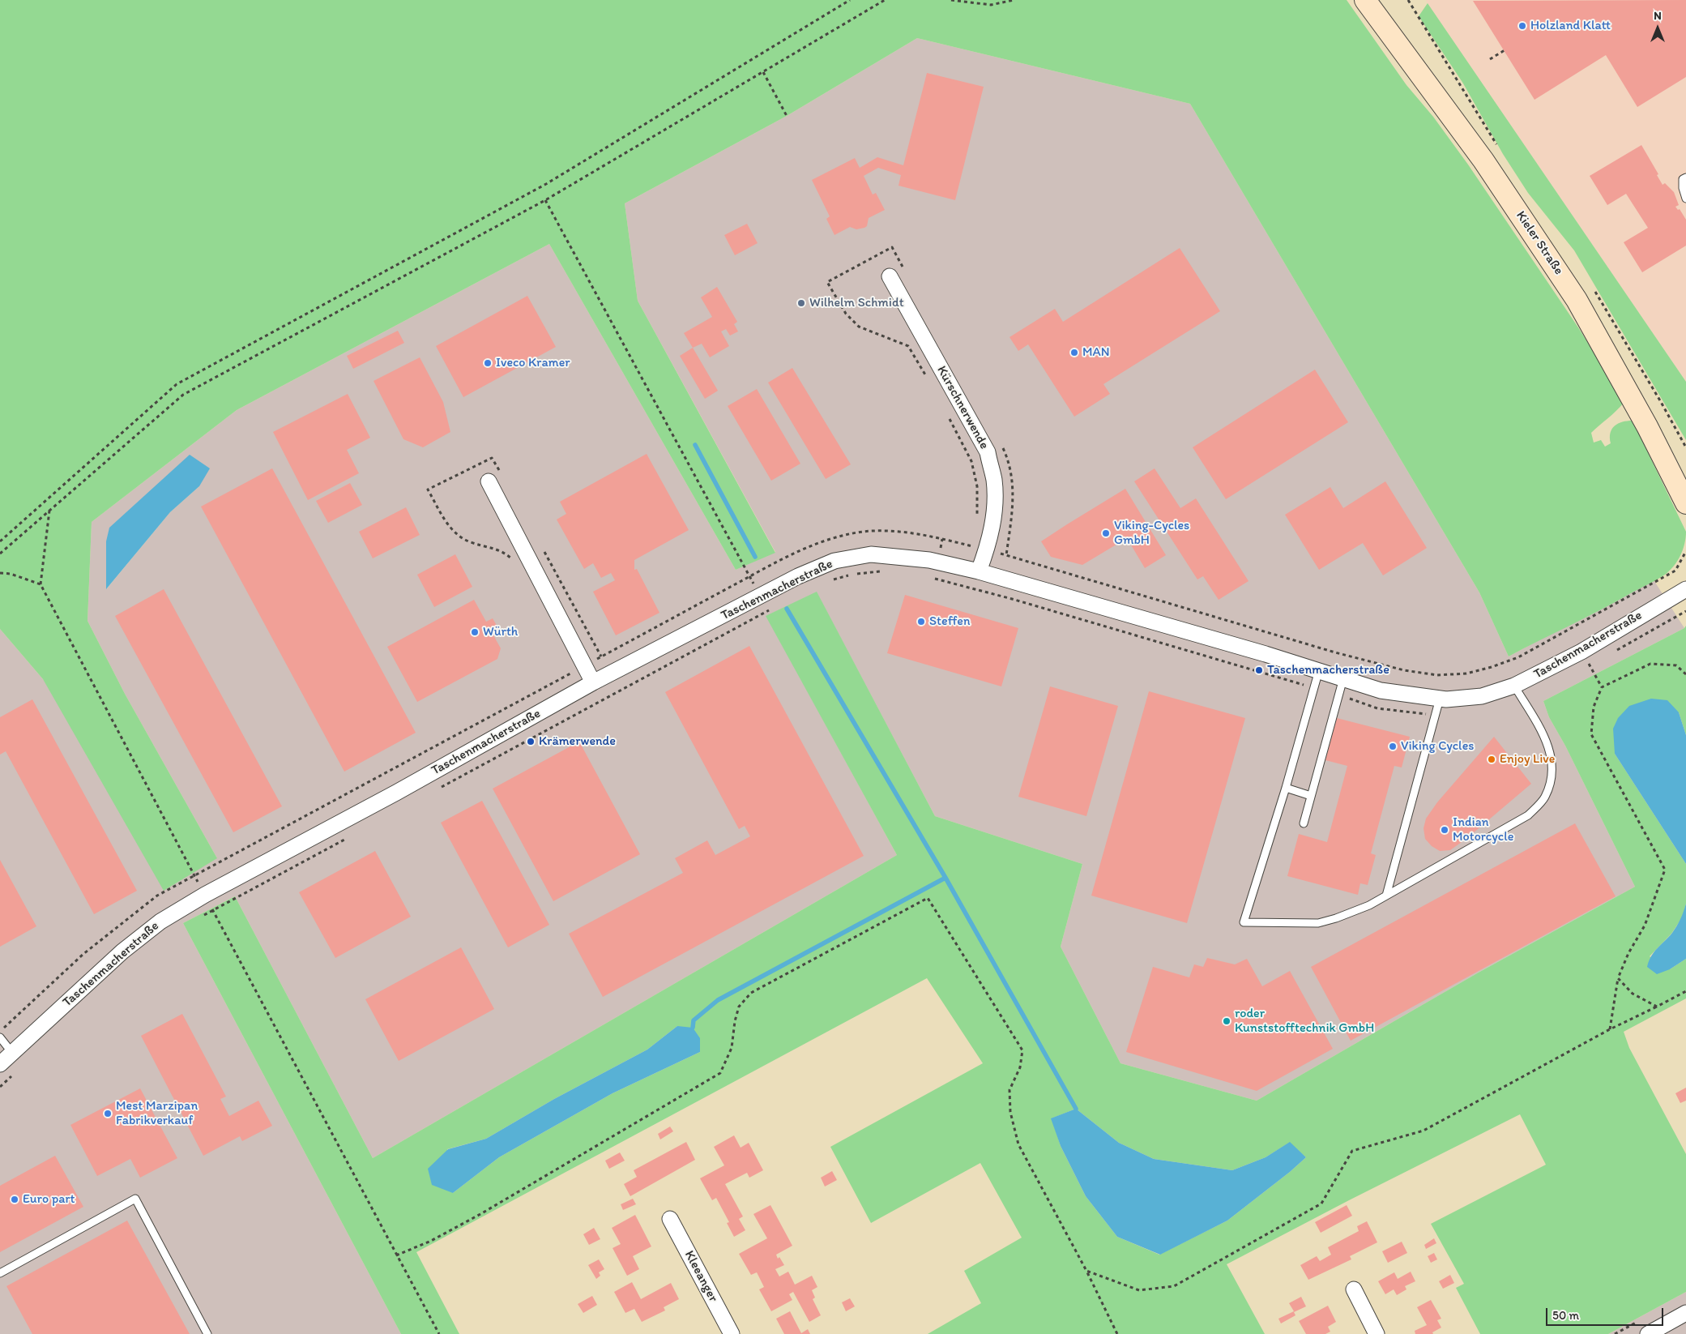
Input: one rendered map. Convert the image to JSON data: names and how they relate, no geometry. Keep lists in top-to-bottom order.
{
  "streets": {
    "main road": ["Kieler Straße"],
    "street": ["Kürschnerwende", "Taschenmacherstraße", "Kleeanger"]
  },
  "crossings": [
    ["Kürschnerwende", "Taschenmacherstraße"]
  ],
  "places": [
    "Holzland Klatt",
    "Wilhelm Schmidt",
    "MAN",
    "Iveco Kramer",
    "Viking-Cycles GmbH",
    "Steffen",
    "Würth",
    "Taschenmacherstraße",
    "Krämerwende",
    "Viking Cycles",
    "Enjoy Live",
    "Indian Motorcycle",
    "roder Kunststofftechnik GmbH",
    "Mest Marzipan Fabrikverkauf",
    "Euro part"
  ],
  "scale_bar": "50 m",
  "north": "top"
}
